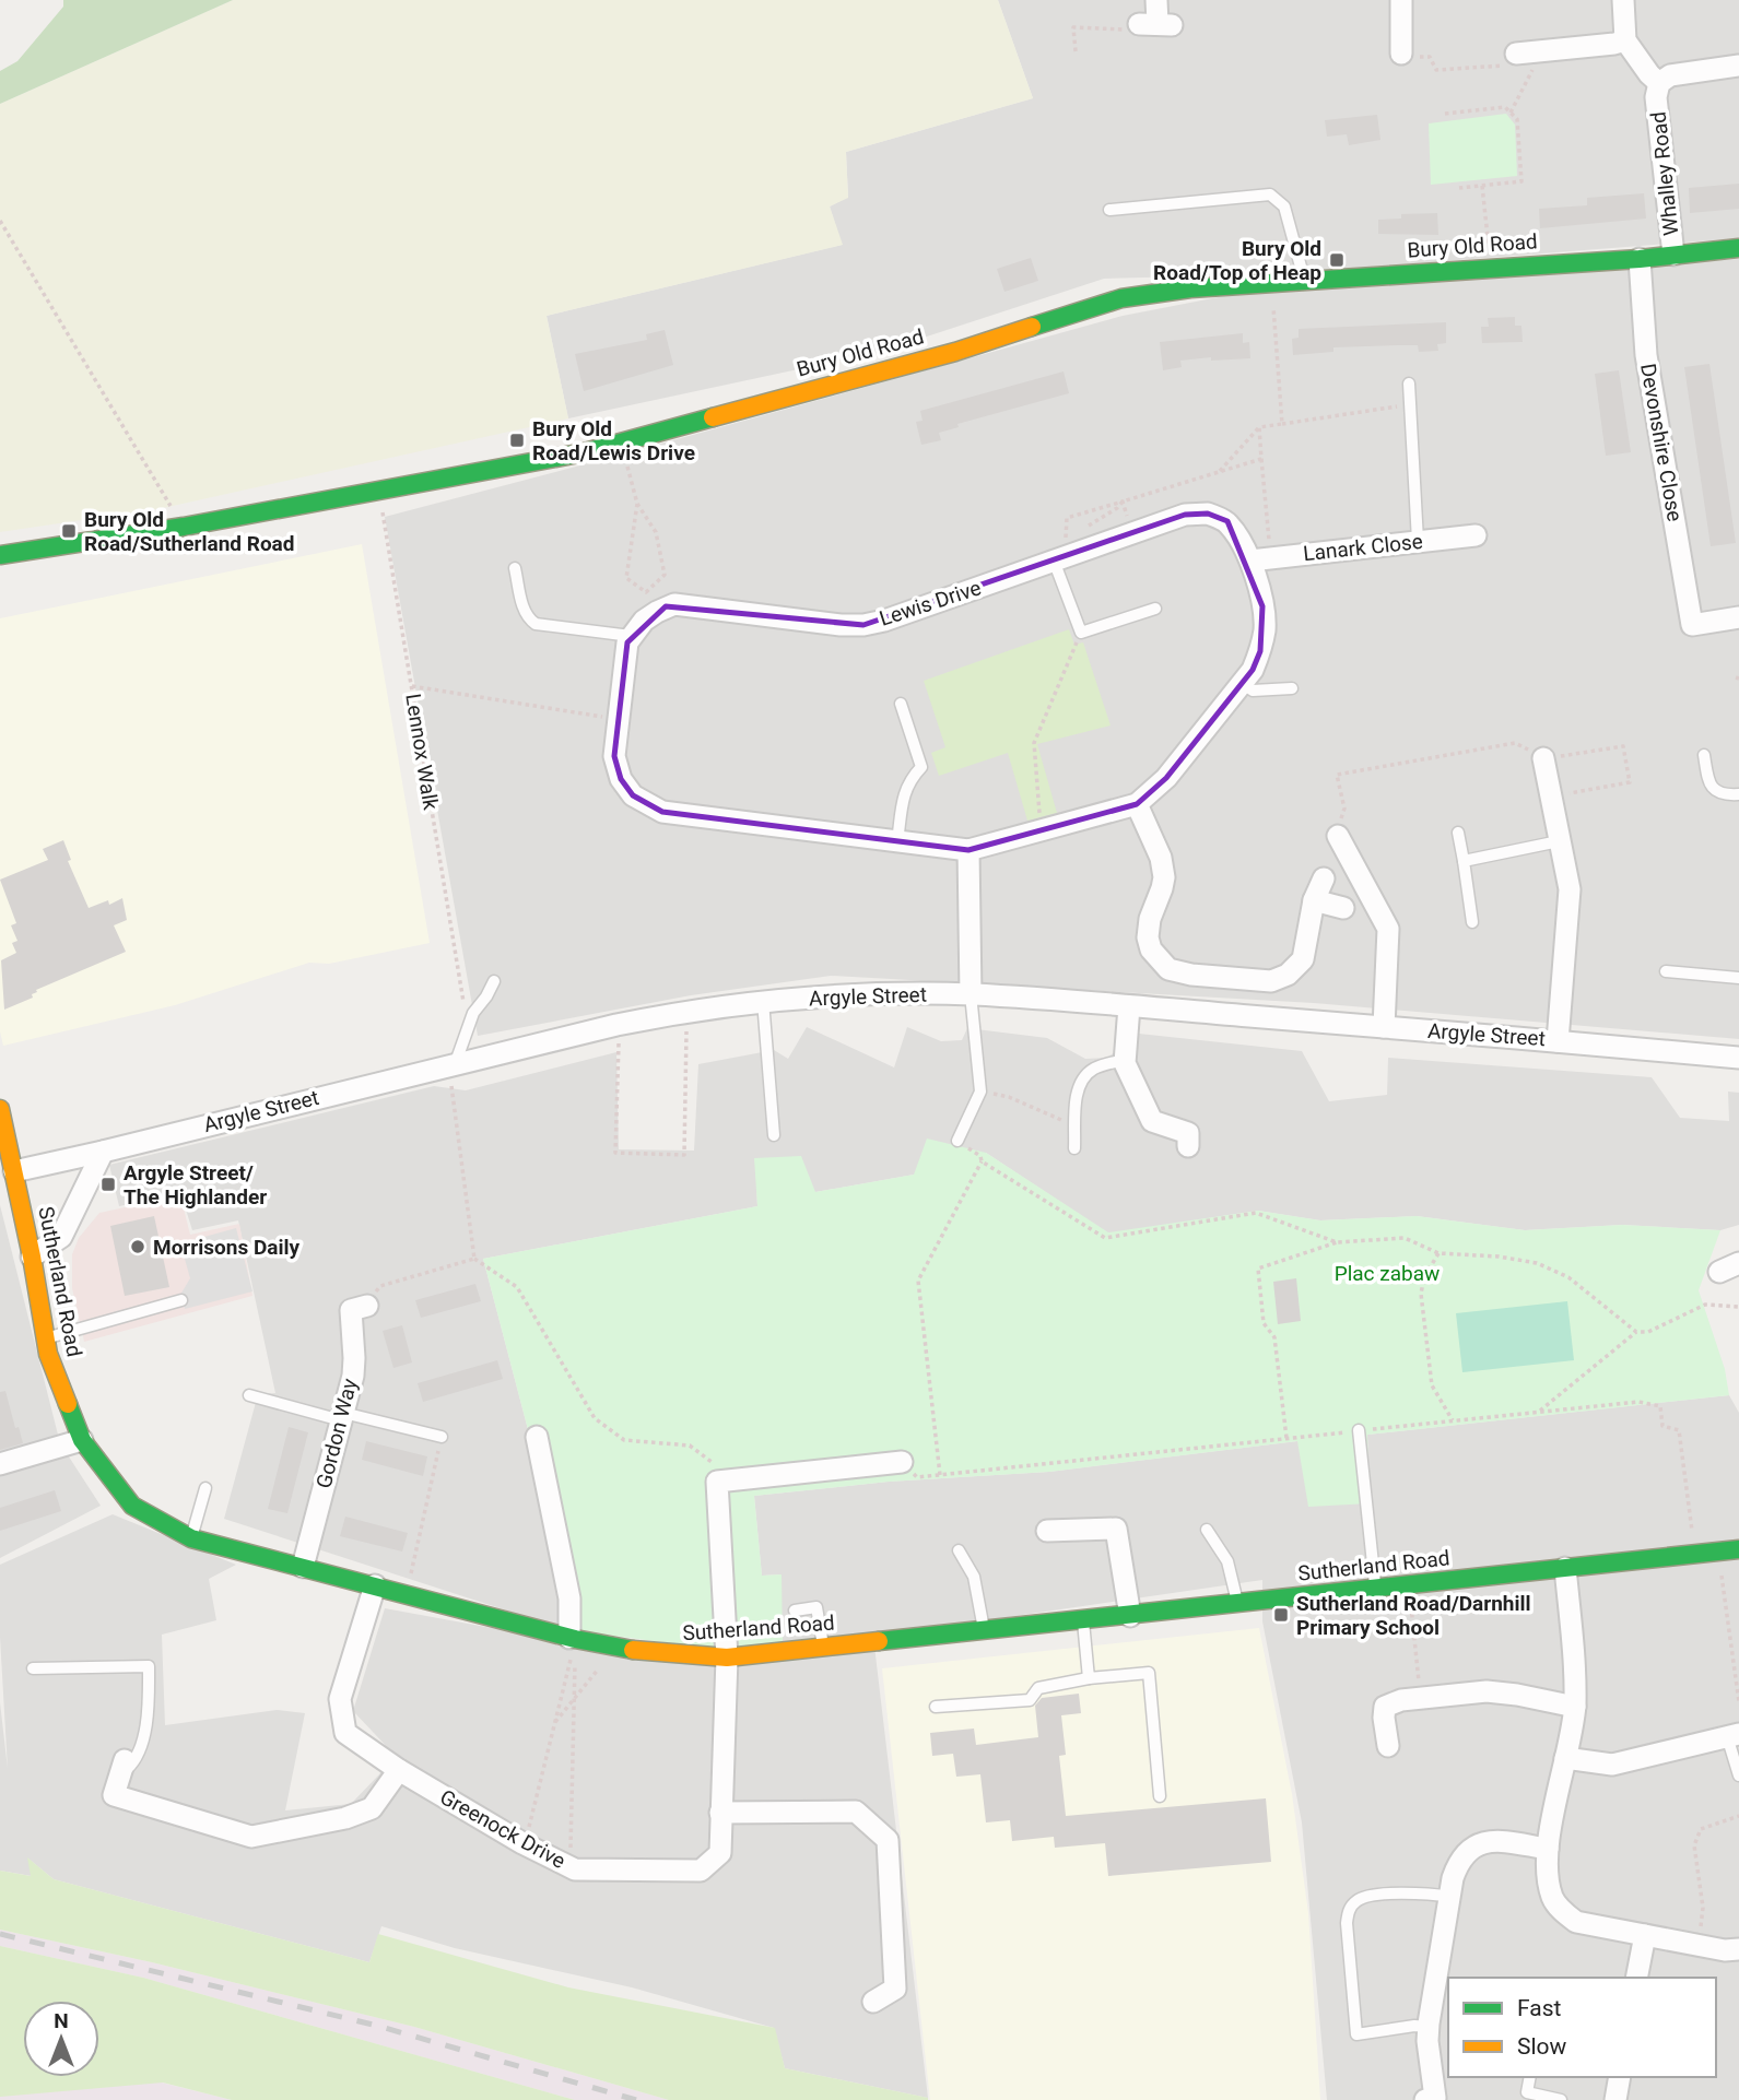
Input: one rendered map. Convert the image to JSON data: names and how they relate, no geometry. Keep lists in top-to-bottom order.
{
  "streets": {
    "street": [
      "Whalley Road",
      "Bury Old Road",
      "Devonshire Close",
      "Lanark Close",
      "Lewis Drive",
      "Argyle Street",
      "Sutherland Road",
      "Gordon Way",
      "Greenock Drive"
    ],
    "path": ["Lennox Walk"]
  },
  "crossings": [
    ["Whalley Road", "Bury Old Road"],
    ["Bury Old Road", "Devonshire Close"],
    ["Lanark Close", "Lewis Drive"],
    ["Argyle Street", "Sutherland Road"],
    ["Sutherland Road", "Gordon Way"],
    ["Sutherland Road", "Greenock Drive"]
  ],
  "parks": ["Plac zabaw"],
  "places": {
    "transit": [
      "Bury Old Road/Top of Heap",
      "Bury Old Road/Lewis Drive",
      "Bury Old Road/Sutherland Road",
      "Argyle Street/ The Highlander",
      "Sutherland Road/Darnhill Primary School"
    ],
    "other": ["Morrisons Daily"]
  },
  "legend": ["Fast", "Slow"],
  "north": "top"
}
